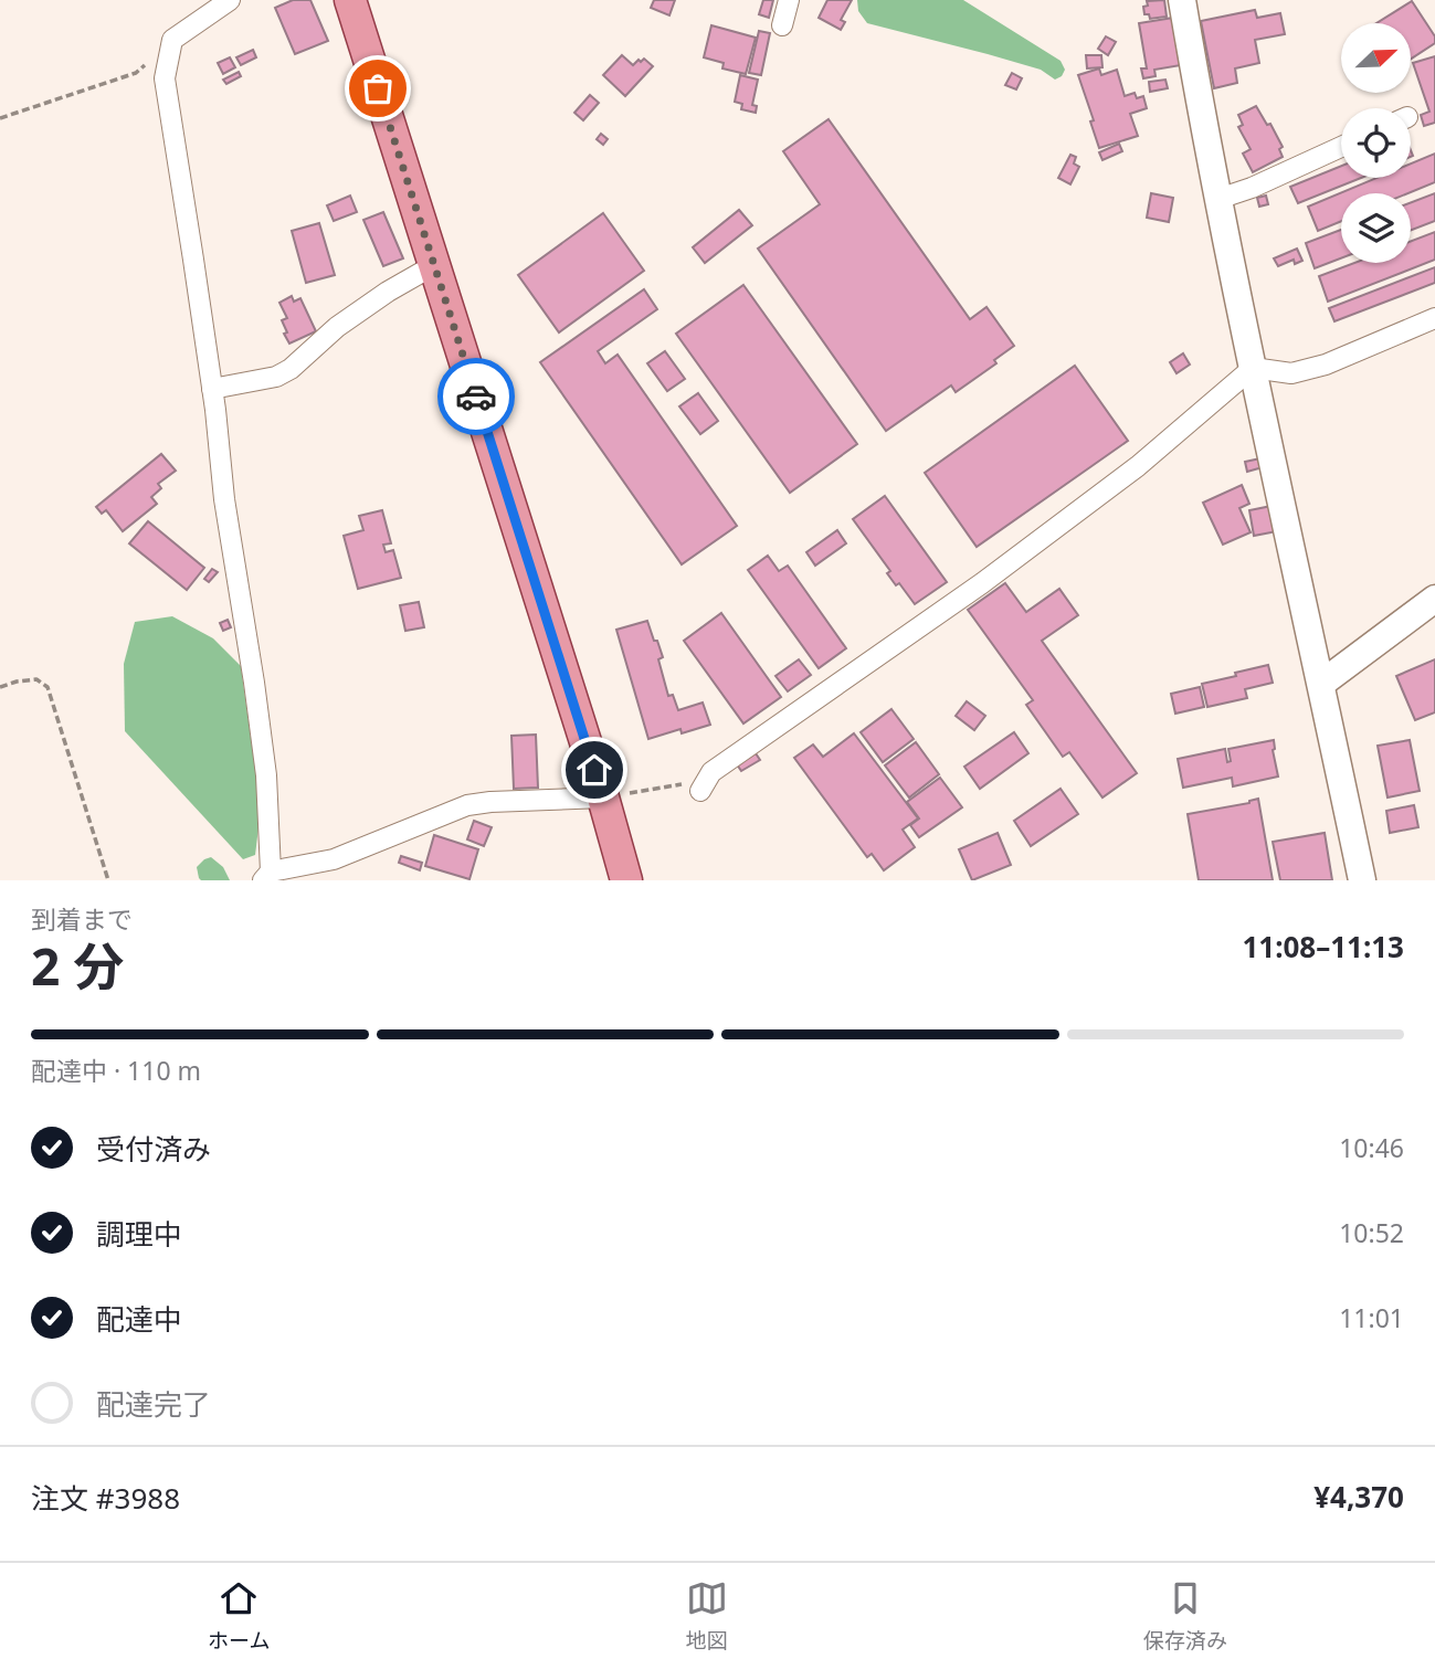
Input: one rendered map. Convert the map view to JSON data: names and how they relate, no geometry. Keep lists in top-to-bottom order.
{
  "north": "top right",
  "page": {
    "heading": ["2 分", "到着まで", "11:08–11:13"],
    "panel": ["注文 #3988", "¥4,370"],
    "bar": "配達中 · 110 m",
    "list": [
      ["受付済み", "10:46"],
      ["調理中", "10:52"],
      ["配達中", "11:01"],
      "配達完了"
    ],
    "tabs": ["ホーム", "地図", "保存済み"]
  }
}
